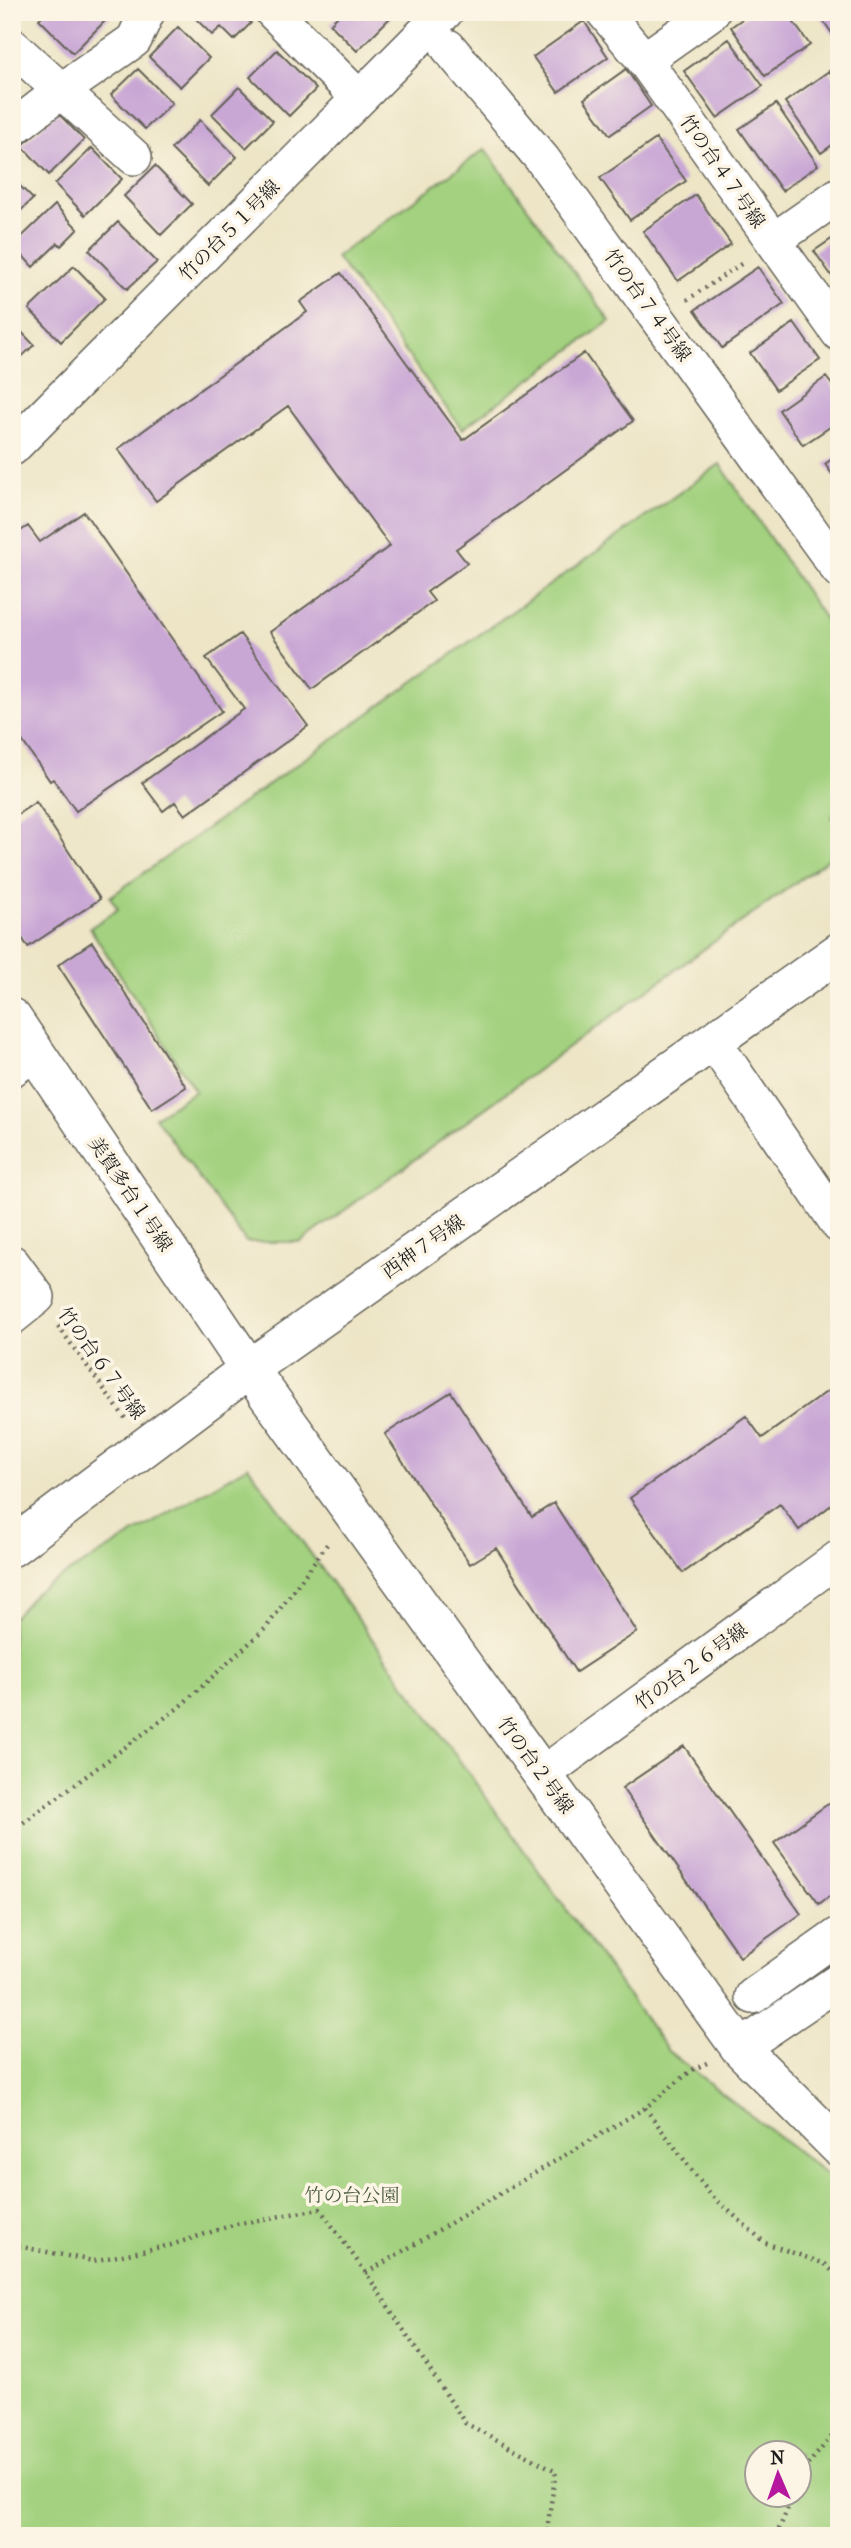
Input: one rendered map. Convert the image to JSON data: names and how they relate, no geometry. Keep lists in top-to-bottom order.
{
  "streets": {
    "street": [
      "竹の台４７号線",
      "竹の台５１号線",
      "竹の台７４号線",
      "美賀多台１号線",
      "西神７号線",
      "竹の台２６号線",
      "竹の台２号線"
    ],
    "path": ["竹の台６７号線"]
  },
  "crossings": [
    ["美賀多台１号線", "西神７号線"],
    ["美賀多台１号線", "竹の台２号線"],
    ["西神７号線", "竹の台６７号線"],
    ["西神７号線", "竹の台２号線"],
    ["竹の台２６号線", "竹の台２号線"]
  ],
  "parks": ["竹の台公園"],
  "north": "top"
}
